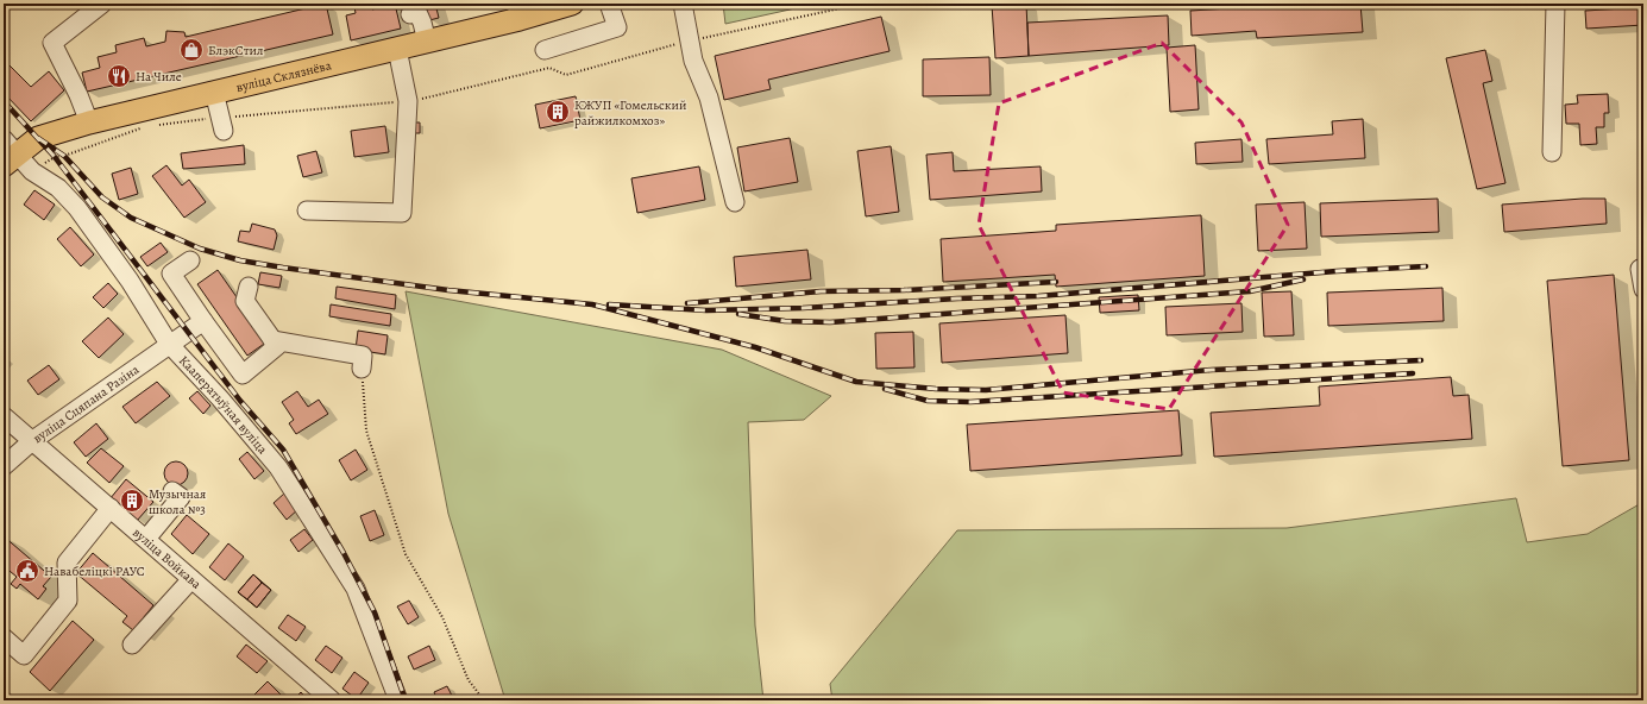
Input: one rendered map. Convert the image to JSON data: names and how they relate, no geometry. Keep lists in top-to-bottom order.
{
  "streets": {
    "main road": ["вуліца Склязнёва"],
    "street": ["вуліца Сцяпана Разіна", "Кааператыўная вуліца", "вуліца Войкава"]
  },
  "crossings": [
    ["вуліца Склязнёва", "Кааператыўная вуліца"],
    ["вуліца Сцяпана Разіна", "Кааператыўная вуліца"],
    ["вуліца Сцяпана Разіна", "вуліца Войкава"]
  ],
  "places": {
    "shop": ["БлэкСтил"],
    "restaurant": ["На Чиле"],
    "building": ["КЖУП «Гомельский райжилкомхоз»", "Музычная школа №3"],
    "public building": ["Навабеліцкі РАУС"]
  }
}
